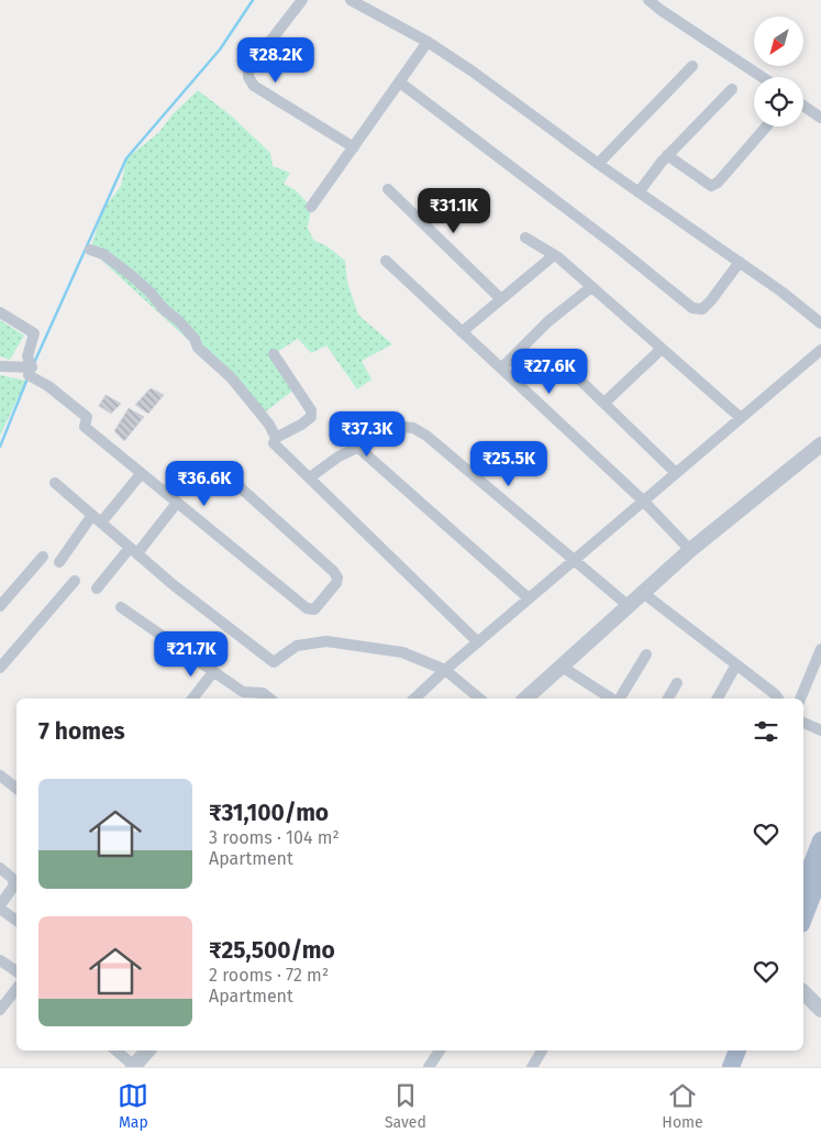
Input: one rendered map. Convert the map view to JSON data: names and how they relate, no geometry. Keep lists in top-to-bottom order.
{
  "north": "bottom left",
  "page": {
    "price": [
      "₹28.2K",
      "₹31.1K",
      "₹27.6K",
      "₹37.3K",
      "₹25.5K",
      "₹36.6K",
      "₹21.7K"
    ],
    "heading": "7 homes",
    "list": [
      {
        "name": "₹31,100/mo",
        "note": "3 rooms · 104 m² · Apartment"
      },
      {
        "name": "₹25,500/mo",
        "note": "2 rooms · 72 m² · Apartment"
      }
    ],
    "tabs": ["Map", "Saved", "Home"]
  }
}
